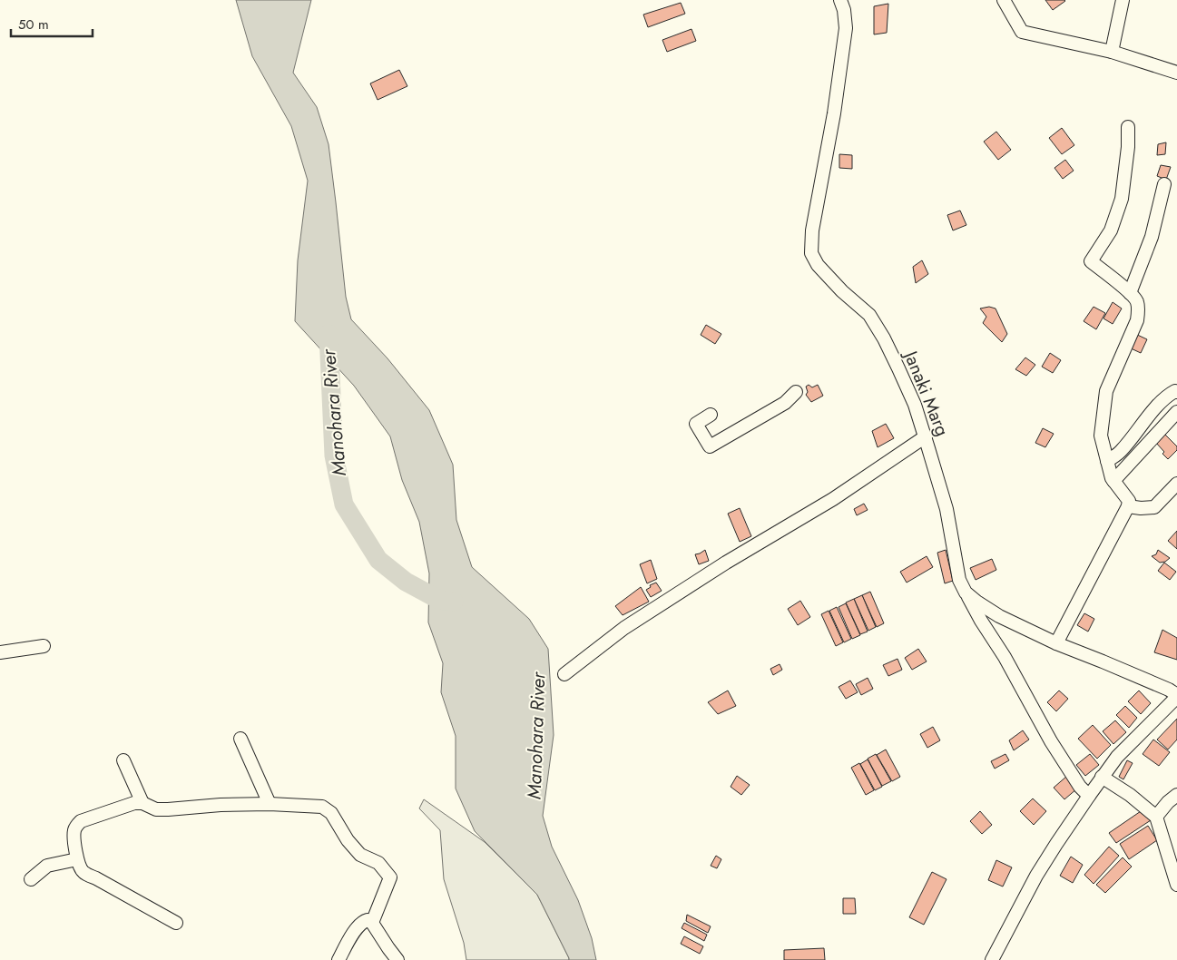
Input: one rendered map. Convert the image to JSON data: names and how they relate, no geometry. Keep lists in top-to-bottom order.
{
  "streets": {
    "street": ["Janaki Marg"]
  },
  "water": ["Manohara River"],
  "scale_bar": "50 m"
}
